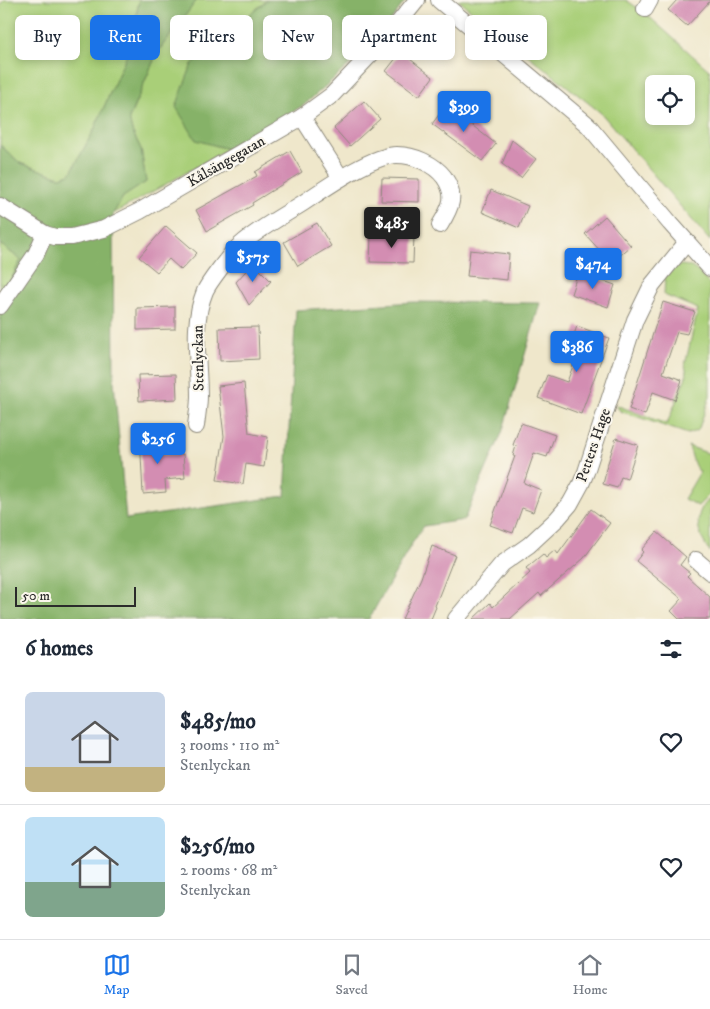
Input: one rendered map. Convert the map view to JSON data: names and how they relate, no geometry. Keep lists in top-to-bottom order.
{
  "streets": {
    "street": ["Kålsängegatan", "Stenlyckan", "Petters Hage"]
  },
  "scale_bar": "50 m",
  "page": {
    "chip": [
      "Buy",
      "Rent",
      "Filters",
      "New",
      "Apartment",
      "House"
    ],
    "price": [
      "$399",
      "$485",
      "$575",
      "$474",
      "$386",
      "$256"
    ],
    "scale": "50 m",
    "heading": "6 homes",
    "list": [
      {
        "name": "$485/mo",
        "note": "3 rooms · 110 m² · Stenlyckan"
      },
      {
        "name": "$256/mo",
        "note": "2 rooms · 68 m² · Stenlyckan"
      }
    ],
    "tabs": ["Map", "Saved", "Home"]
  }
}
